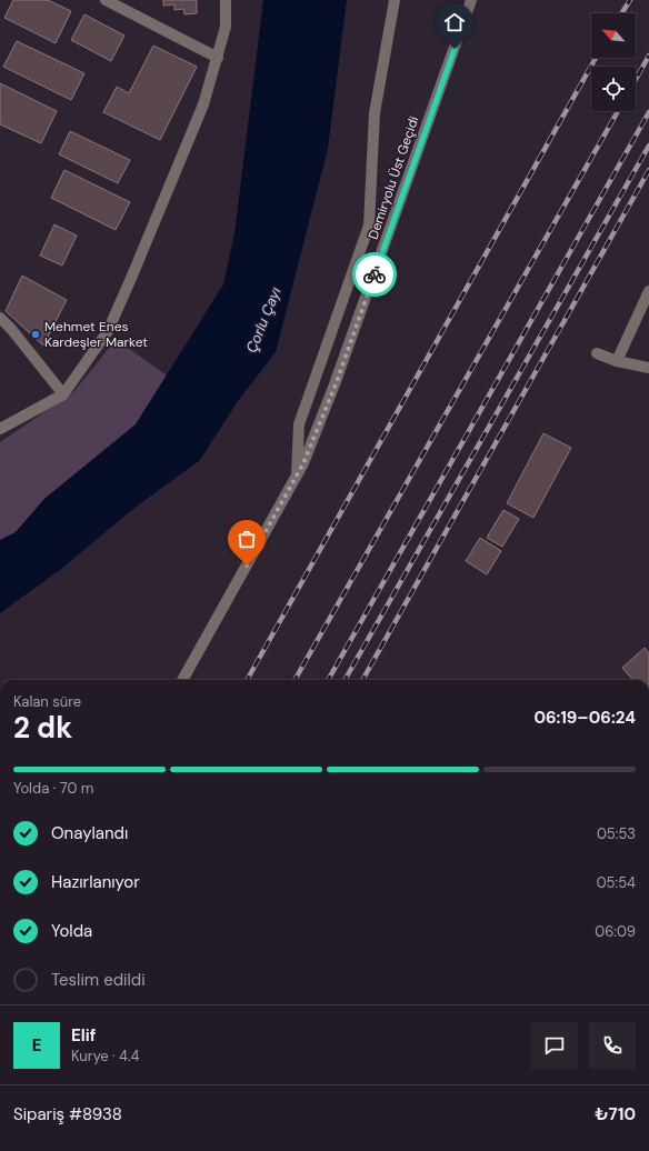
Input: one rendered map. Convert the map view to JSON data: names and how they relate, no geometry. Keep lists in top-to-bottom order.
{
  "streets": {
    "street": ["Demiryolu Üst Geçidi"]
  },
  "water": ["Çorlu Çayı"],
  "places": ["Mehmet Enes Kardeşler Market"],
  "north": "top left",
  "page": {
    "heading": ["2 dk", "Kalan süre", "06:19–06:24"],
    "panel": [
      "Elif",
      "Kurye · 4.4",
      "Sipariş #8938",
      "₺710"
    ],
    "bar": "Yolda · 70 m",
    "list": [
      ["Onaylandı", "05:53"],
      ["Hazırlanıyor", "05:54"],
      ["Yolda", "06:09"],
      "Teslim edildi"
    ],
    "round": "E"
  }
}
